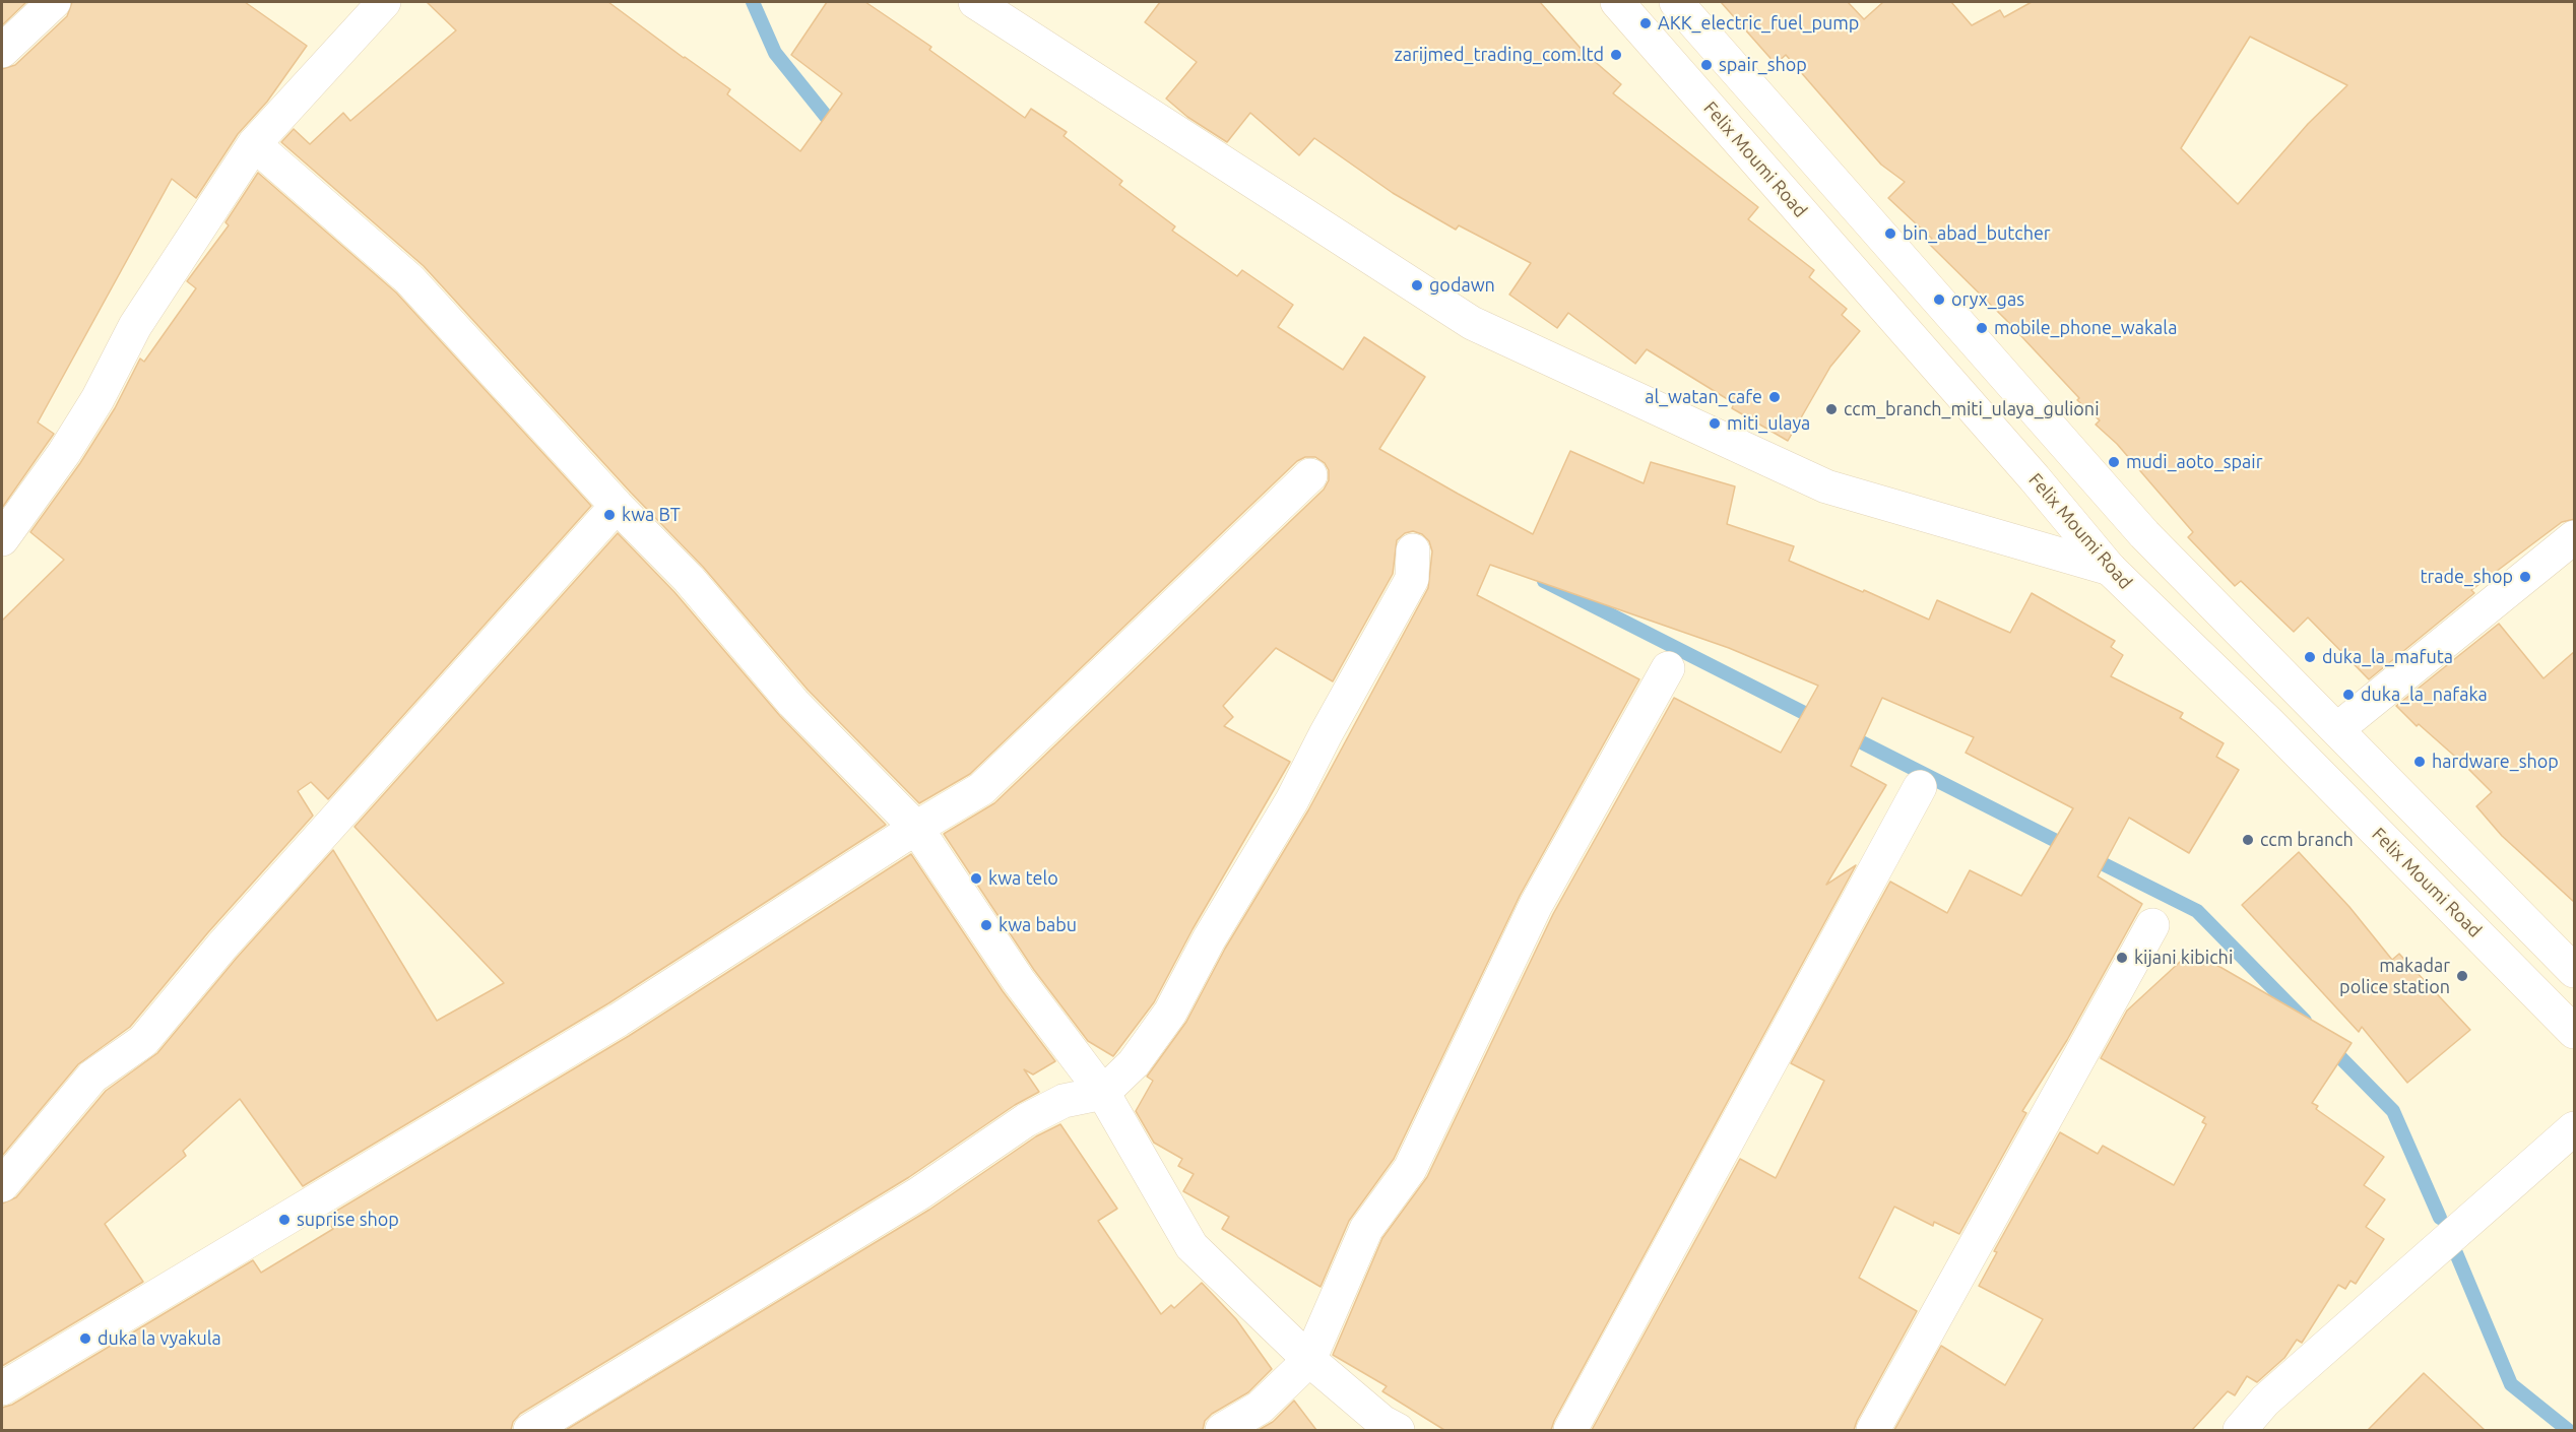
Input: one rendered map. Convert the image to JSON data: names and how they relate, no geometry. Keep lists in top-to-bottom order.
{
  "streets": {
    "street": ["Felix Moumi Road"]
  },
  "places": [
    "AKK_electric_fuel_pump",
    "zarijmed_trading_com.ltd",
    "spair_shop",
    "bin_abad_butcher",
    "godawn",
    "oryx_gas",
    "mobile_phone_wakala",
    "al_watan_cafe",
    "ccm_branch_miti_ulaya_gulioni",
    "miti_ulaya",
    "mudi_aoto_spair",
    "kwa BT",
    "trade_shop",
    "duka_la_mafuta",
    "duka_la_nafaka",
    "hardware_shop",
    "ccm branch",
    "kwa telo",
    "kwa babu",
    "kijani kibichi",
    "makadar police station",
    "suprise shop",
    "duka la vyakula"
  ]
}
